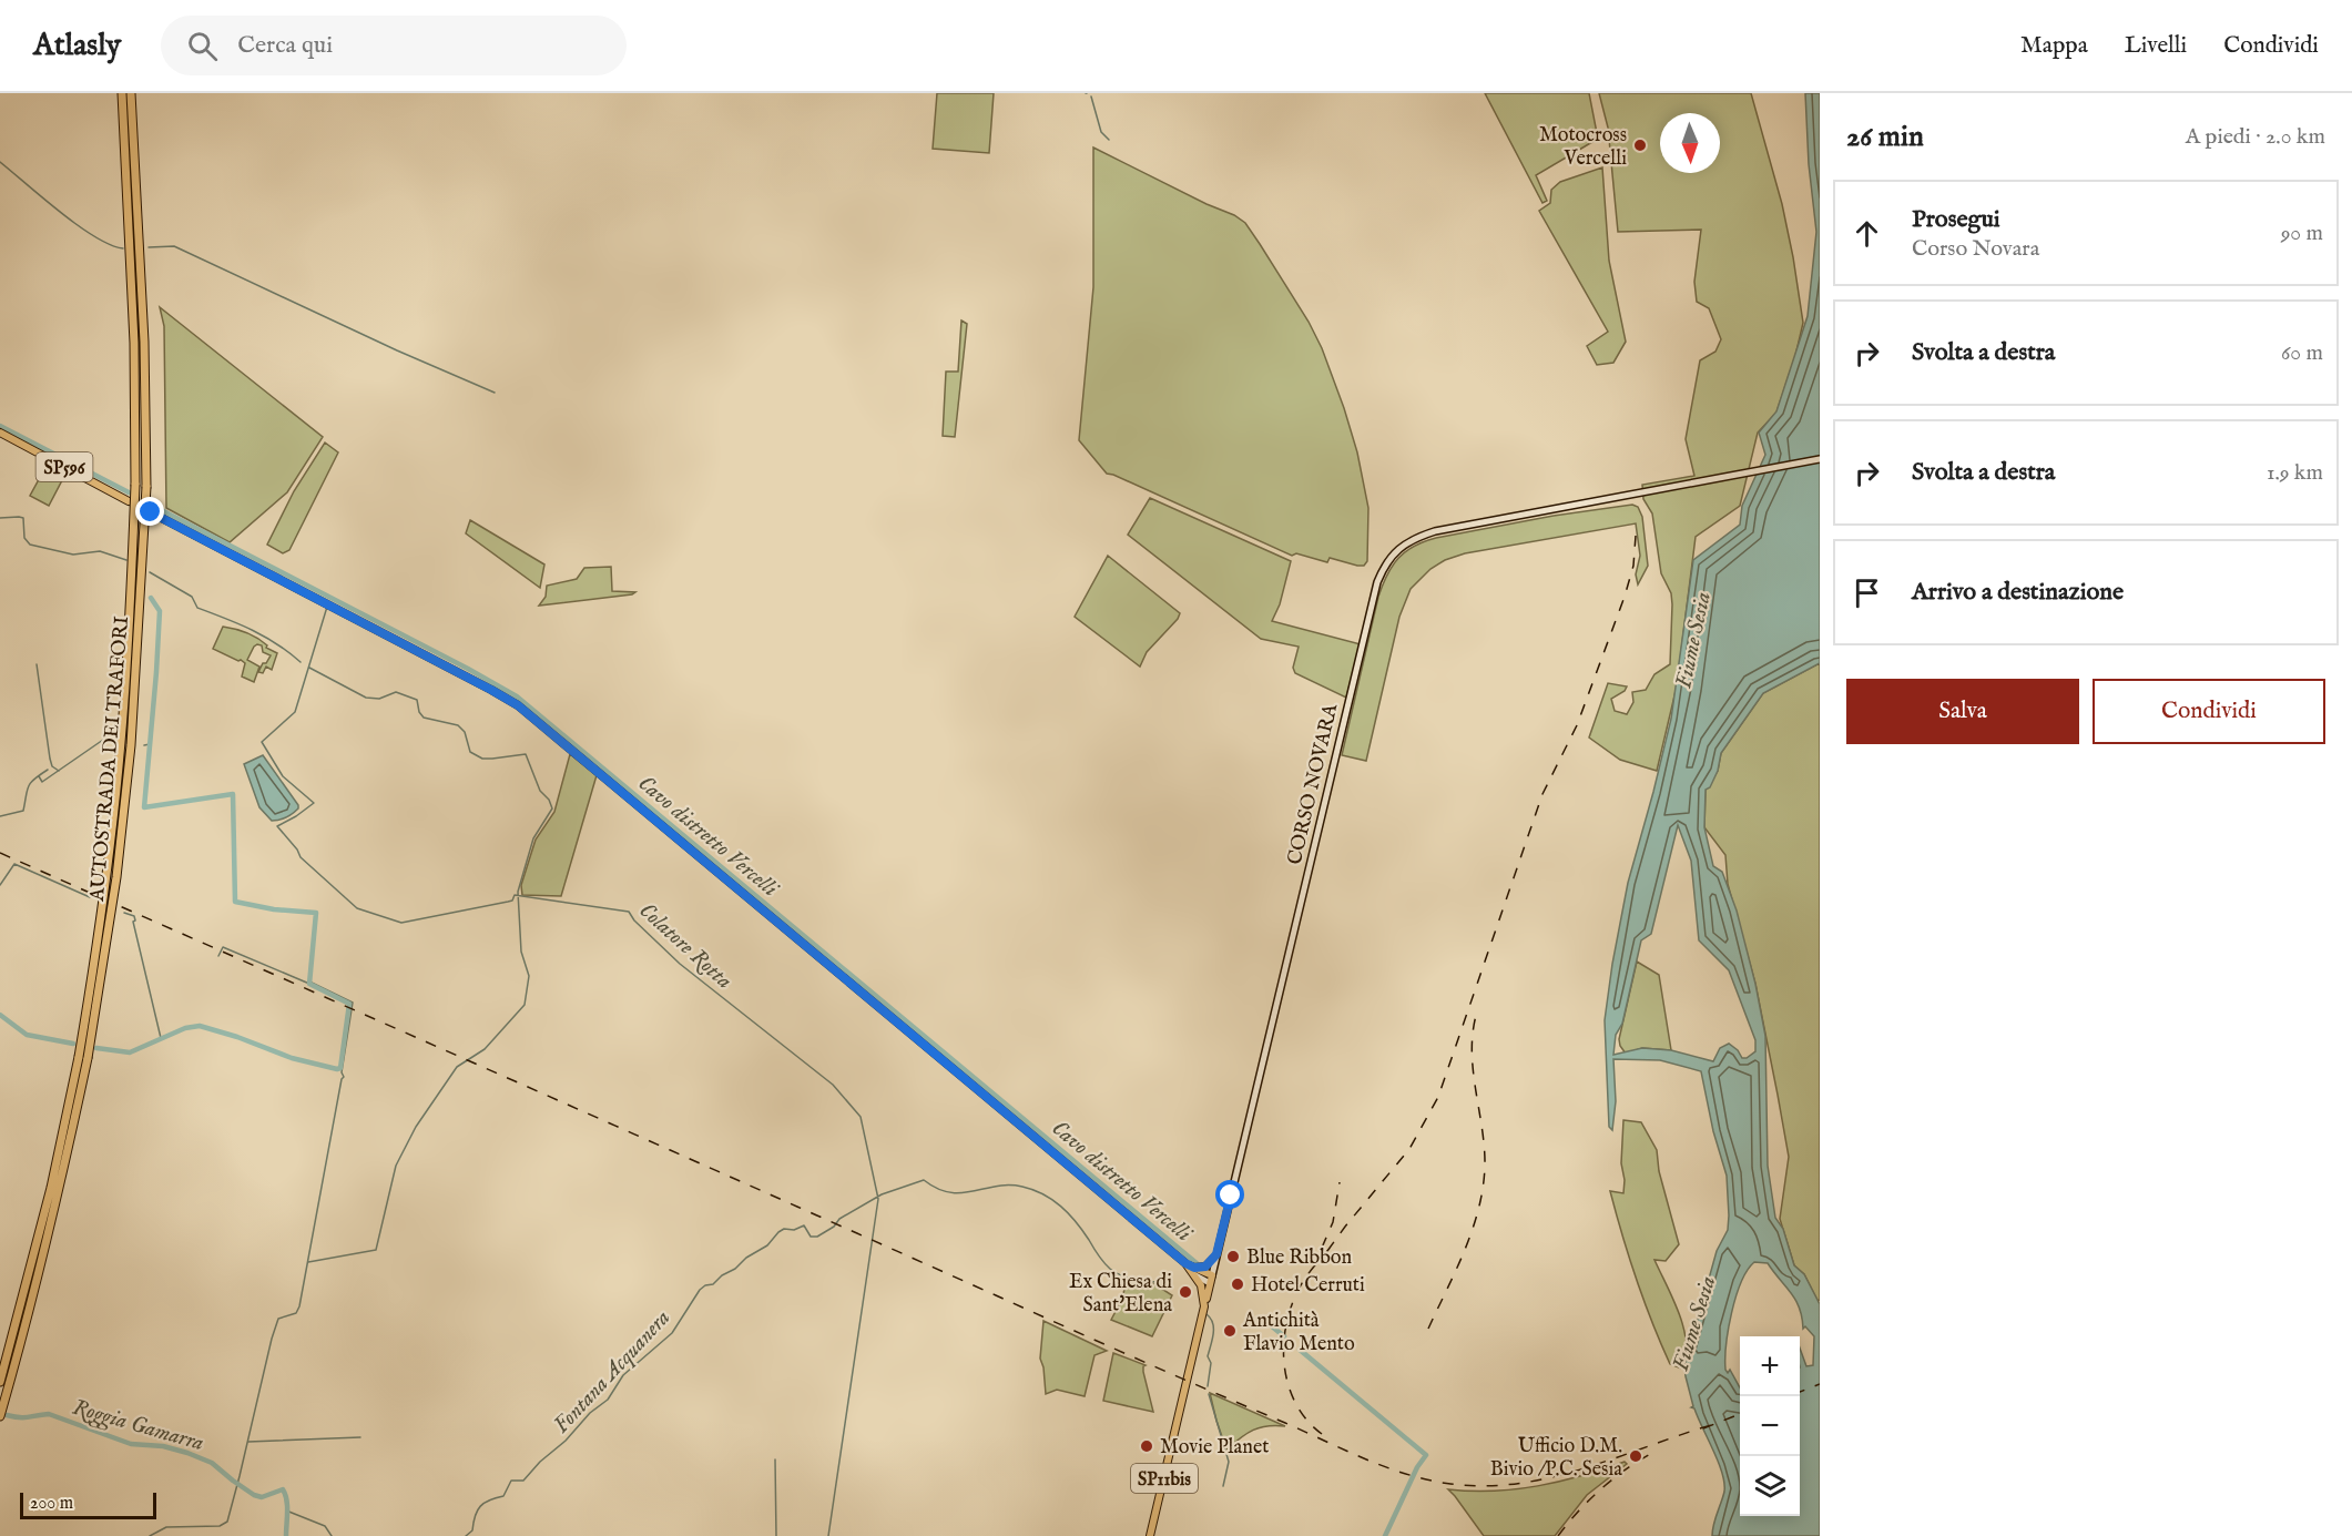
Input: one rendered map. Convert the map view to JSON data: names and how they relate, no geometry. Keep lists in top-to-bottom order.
{
  "streets": {
    "highway": ["AUTOSTRADA DEI TRAFORI"],
    "main road": ["SP596", "CORSO NOVARA", "SP11bis"]
  },
  "crossings": [
    ["CORSO NOVARA", "SP11bis"]
  ],
  "water": [
    "Fiume Sesia",
    "Cavo distretto Vercelli",
    "Colatore Rotta",
    "Fontana Acquanera",
    "Roggia Gamarra"
  ],
  "places": [
    "Motocross Vercelli",
    "Blue Ribbon",
    "Hotel Cerruti",
    "Ex Chiesa di Sant'Elena",
    "Antichità Flavio Mento",
    "Movie Planet",
    "Ufficio D.M. Bivio /P.C. Sesia"
  ],
  "scale_bar": "200 m",
  "north": "bottom",
  "page": {
    "header": "Atlasly",
    "search": "Cerca qui",
    "nav": ["Mappa", "Livelli", "Condividi"],
    "heading": ["26 min", "A piedi · 2.0 km"],
    "list": [
      ["Prosegui", "Corso Novara", "90 m"],
      ["Svolta a destra", "60 m"],
      ["Svolta a destra", "1.9 km"],
      "Arrivo a destinazione"
    ],
    "buttons": ["Salva", "Condividi"],
    "map_buttons": ["+", "−"],
    "scale": "200 m"
  }
}
